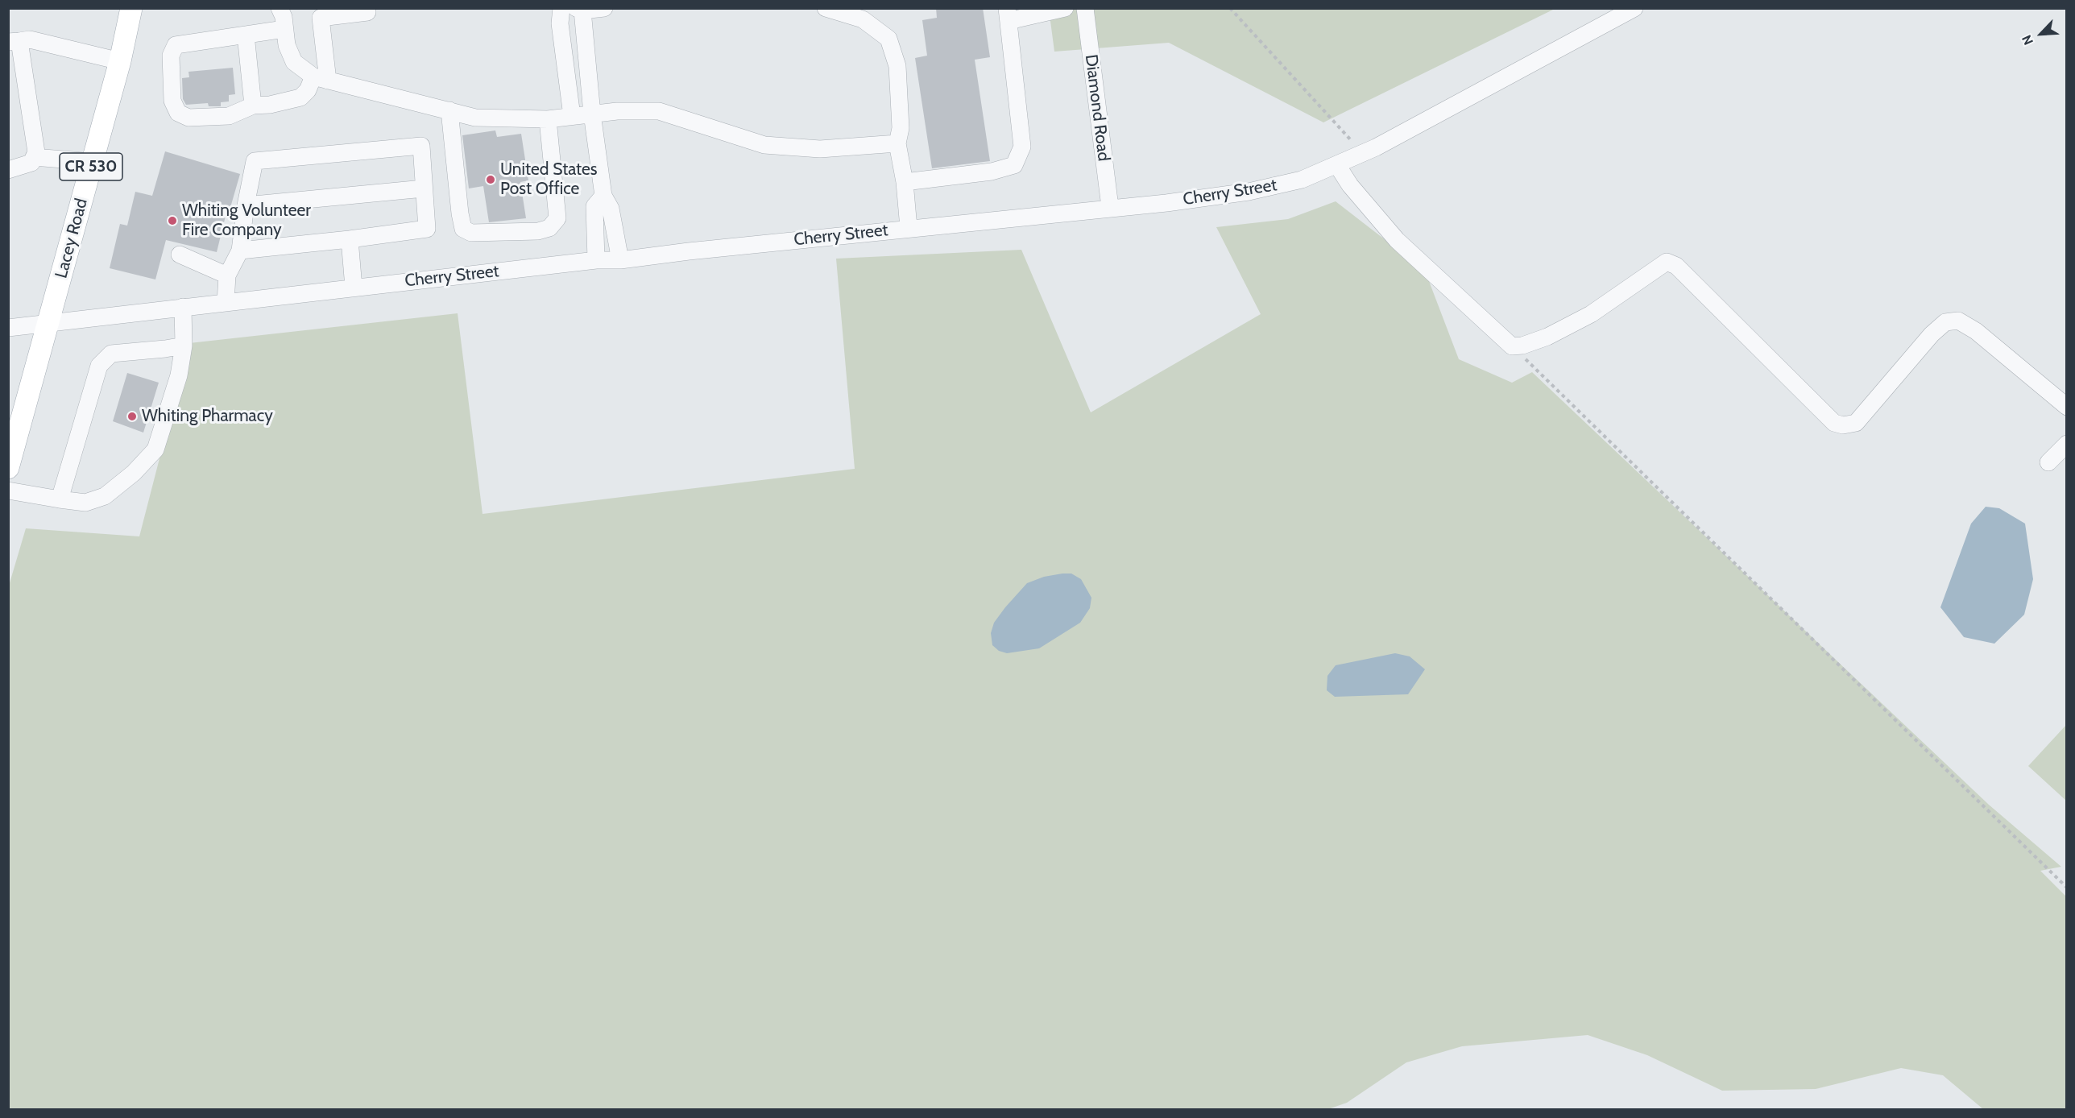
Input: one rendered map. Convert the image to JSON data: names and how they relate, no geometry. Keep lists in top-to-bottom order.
{
  "streets": {
    "main road": ["CR 530", "Lacey Road"],
    "street": ["Diamond Road", "Cherry Street"]
  },
  "crossings": [
    ["Diamond Road", "Cherry Street"],
    ["Cherry Street", "Lacey Road"]
  ],
  "places": ["United States Post Office", "Whiting Volunteer Fire Company", "Whiting Pharmacy"],
  "north": "bottom left"
}
